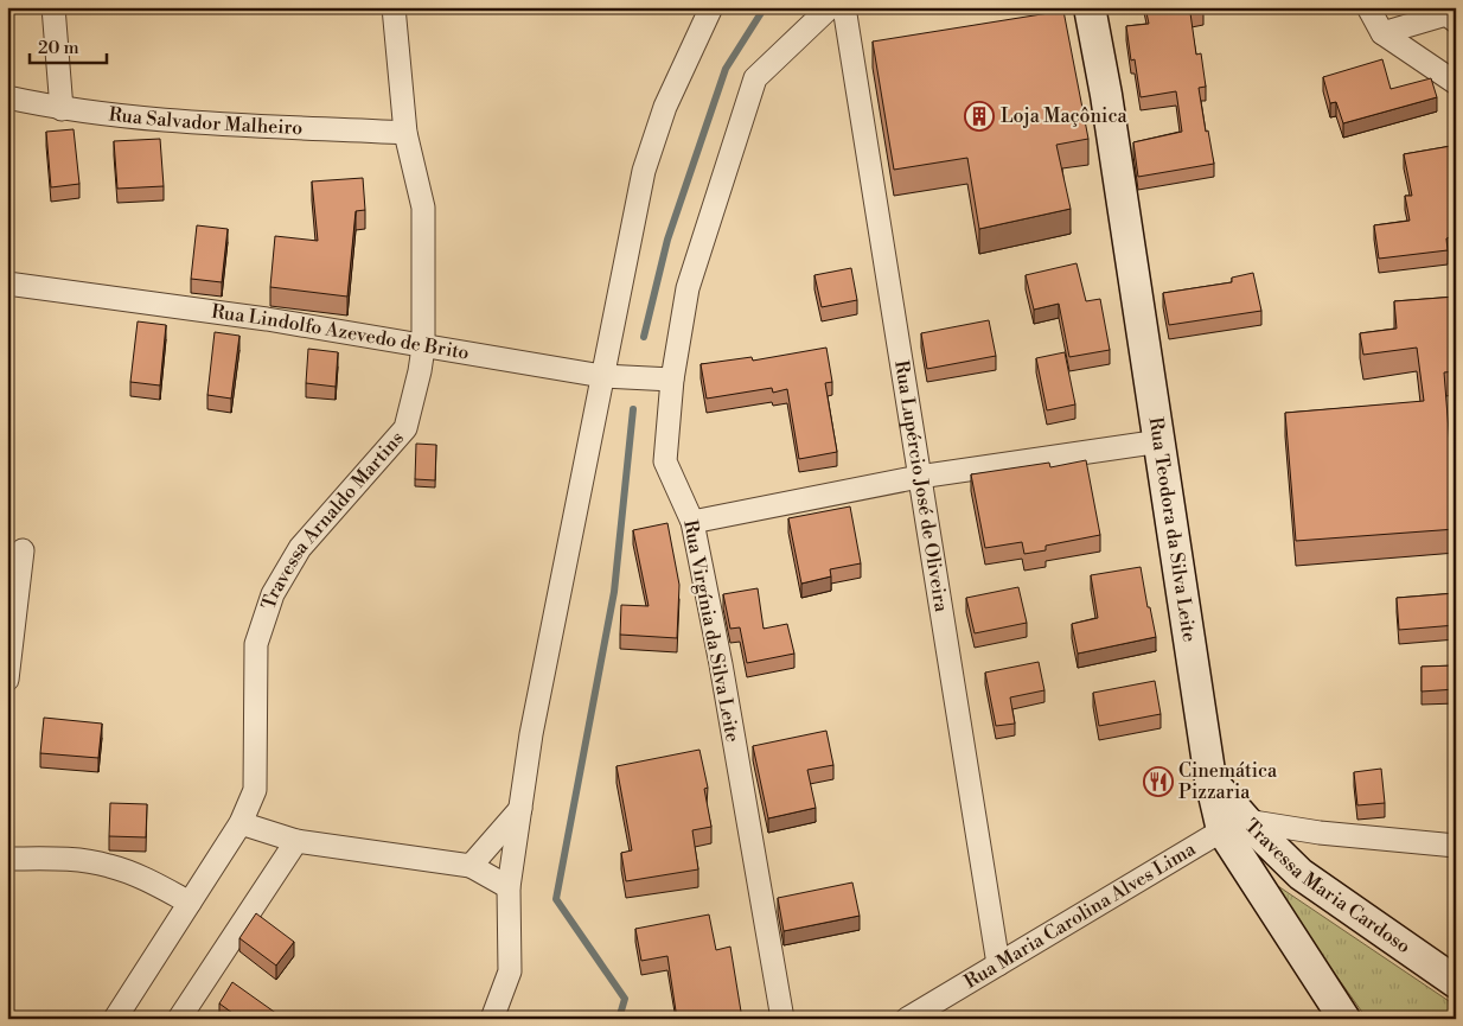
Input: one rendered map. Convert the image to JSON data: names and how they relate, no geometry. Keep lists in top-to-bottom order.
{
  "streets": {
    "street": [
      "Rua Salvador Malheiro",
      "Rua Lindolfo Azevedo de Brito",
      "Rua Lupércio José de Oliveira",
      "Travessa Arnaldo Martins",
      "Rua Teodora da Silva Leite",
      "Rua Virgínia da Silva Leite",
      "Travessa Maria Cardoso",
      "Rua Maria Carolina Alves Lima"
    ]
  },
  "crossings": [
    ["Rua Salvador Malheiro", "Travessa Arnaldo Martins"],
    ["Rua Lindolfo Azevedo de Brito", "Travessa Arnaldo Martins"],
    ["Rua Lindolfo Azevedo de Brito", "Rua Virgínia da Silva Leite"],
    ["Rua Lupércio José de Oliveira", "Rua Maria Carolina Alves Lima"],
    ["Rua Teodora da Silva Leite", "Travessa Maria Cardoso"],
    ["Rua Teodora da Silva Leite", "Rua Maria Carolina Alves Lima"],
    ["Travessa Maria Cardoso", "Rua Maria Carolina Alves Lima"]
  ],
  "places": {
    "building": ["Loja Maçônica"],
    "restaurant": ["Cinemática Pizzaria"]
  },
  "scale_bar": "20 m"
}
